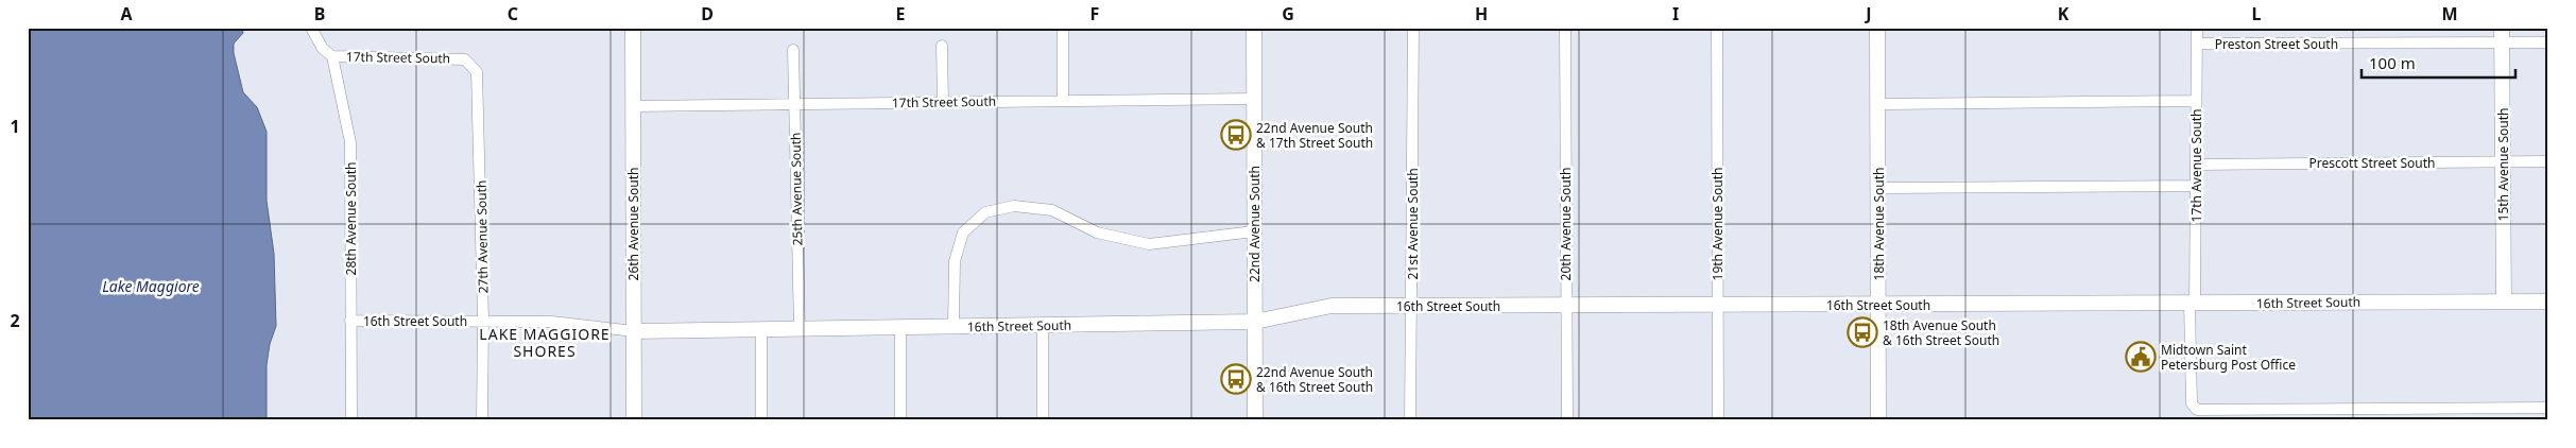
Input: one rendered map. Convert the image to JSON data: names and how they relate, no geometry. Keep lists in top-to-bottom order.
{
  "streets": {
    "street": [
      "Preston Street South",
      "17th Street South",
      "Prescott Street South",
      "15th Avenue South",
      "17th Avenue South",
      "25th Avenue South",
      "28th Avenue South",
      "26th Avenue South",
      "22nd Avenue South",
      "21st Avenue South",
      "20th Avenue South",
      "19th Avenue South",
      "18th Avenue South",
      "27th Avenue South",
      "16th Street South"
    ]
  },
  "crossings": [
    ["Preston Street South", "15th Avenue South"],
    ["Preston Street South", "17th Avenue South"],
    ["17th Street South", "25th Avenue South"],
    ["17th Street South", "28th Avenue South"],
    ["17th Street South", "26th Avenue South"],
    ["17th Street South", "22nd Avenue South"],
    ["17th Street South", "27th Avenue South"],
    ["Prescott Street South", "15th Avenue South"],
    ["Prescott Street South", "17th Avenue South"],
    ["15th Avenue South", "16th Street South"],
    ["17th Avenue South", "16th Street South"],
    ["25th Avenue South", "16th Street South"],
    ["28th Avenue South", "16th Street South"],
    ["26th Avenue South", "16th Street South"],
    ["22nd Avenue South", "16th Street South"],
    ["21st Avenue South", "16th Street South"],
    ["20th Avenue South", "16th Street South"],
    ["19th Avenue South", "16th Street South"],
    ["18th Avenue South", "16th Street South"],
    ["27th Avenue South", "16th Street South"]
  ],
  "districts": ["LAKE MAGGIORE SHORES"],
  "water": ["Lake Maggiore"],
  "places": {
    "bus stop": ["22nd Avenue South & 17th Street South", "18th Avenue South & 16th Street South", "22nd Avenue South & 16th Street South"],
    "public building": ["Midtown Saint Petersburg Post Office"]
  },
  "scale_bar": "100 m",
  "grid": {
    "columns": [
      "A",
      "B",
      "C",
      "D",
      "E",
      "F",
      "G",
      "H",
      "I",
      "J",
      "K",
      "L",
      "M"
    ],
    "rows": ["1", "2"]
  }
}
